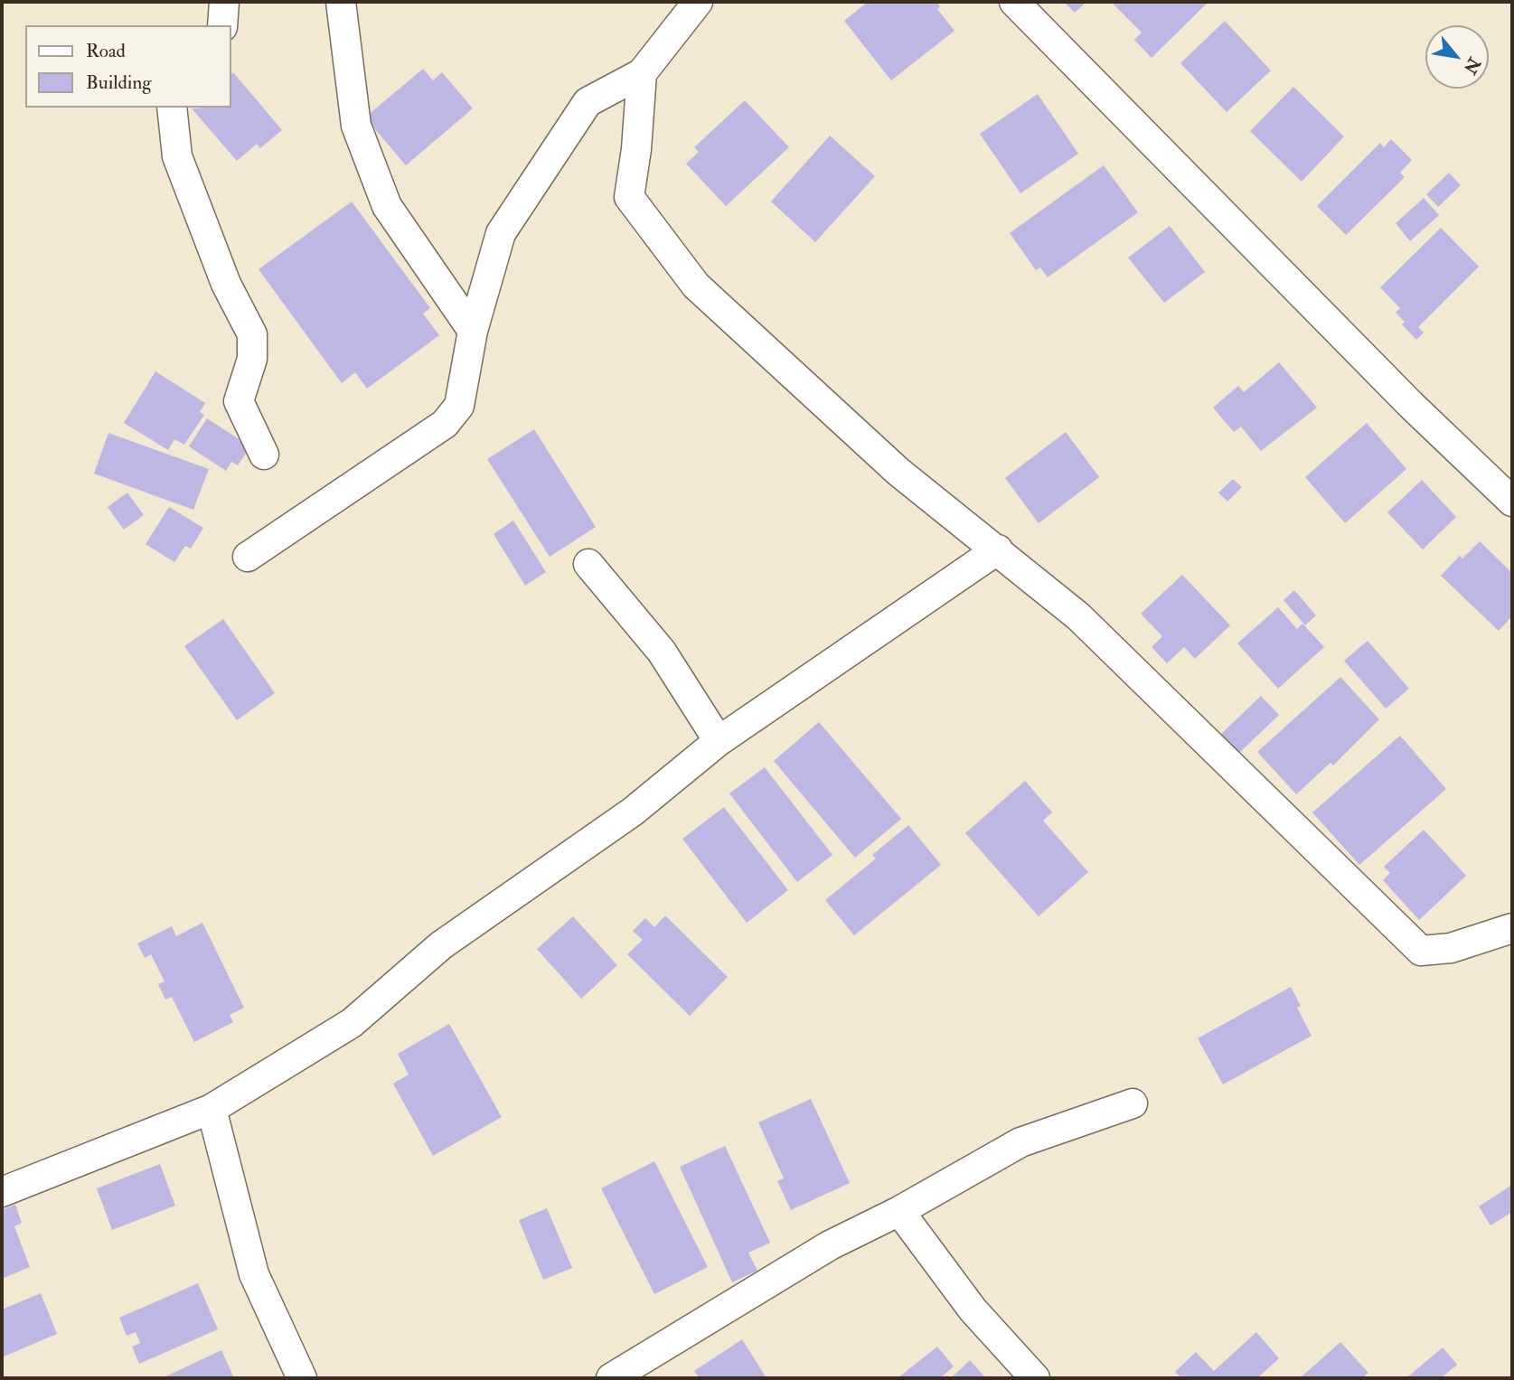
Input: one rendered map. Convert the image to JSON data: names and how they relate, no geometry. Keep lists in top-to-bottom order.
{
  "legend": ["Road", "Building"],
  "north": "bottom right"
}
